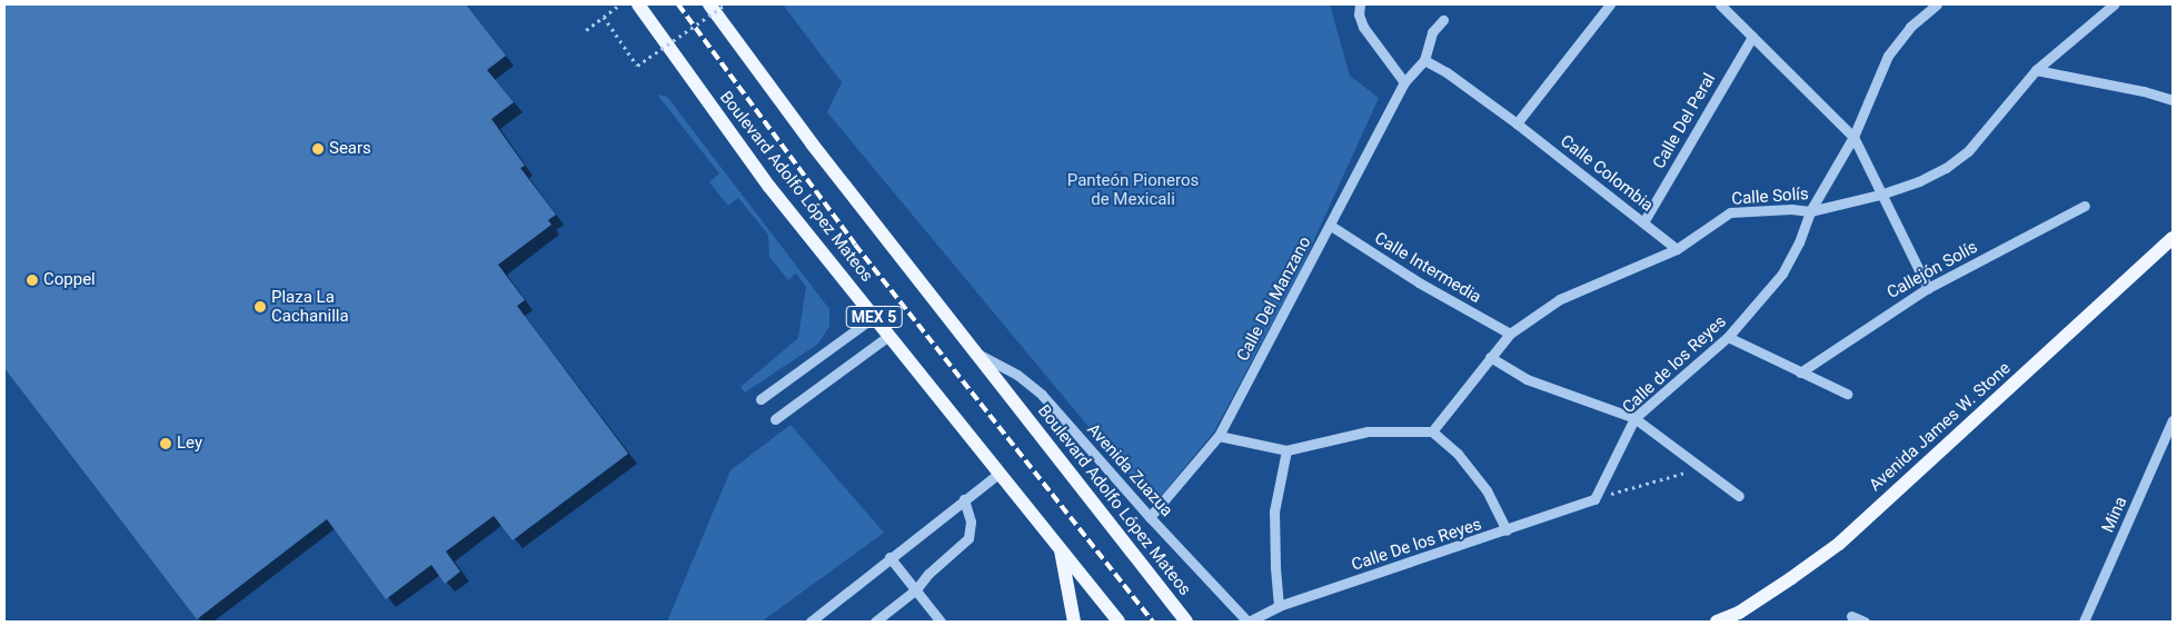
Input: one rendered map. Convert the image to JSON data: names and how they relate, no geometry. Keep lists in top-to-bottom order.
{
  "streets": {
    "main road": ["Boulevard Adolfo López Mateos", "MEX 5", "Avenida James W. Stone"],
    "street": [
      "Calle Del Peral",
      "Calle Colombia",
      "Calle Solís",
      "Calle Intermedia",
      "Callejón Solís",
      "Calle Del Manzano",
      "Calle de los Reyes",
      "Avenida Zuazua",
      "Mina",
      "Calle De los Reyes"
    ]
  },
  "crossings": [
    ["Calle Del Peral", "Calle Colombia"],
    ["Calle Colombia", "Calle Solís"],
    ["Boulevard Adolfo López Mateos", "Avenida Zuazua"],
    ["Calle Solís", "Calle Intermedia"],
    ["Calle Solís", "Calle de los Reyes"],
    ["Calle Intermedia", "Calle Del Manzano"],
    ["Calle Del Manzano", "Avenida Zuazua"],
    ["Calle de los Reyes", "Calle De los Reyes"],
    ["Avenida Zuazua", "Calle De los Reyes"]
  ],
  "parks": ["Panteón Pioneros de Mexicali"],
  "places": [
    "Sears",
    "Coppel",
    "Plaza La Cachanilla",
    "Ley"
  ]
}
